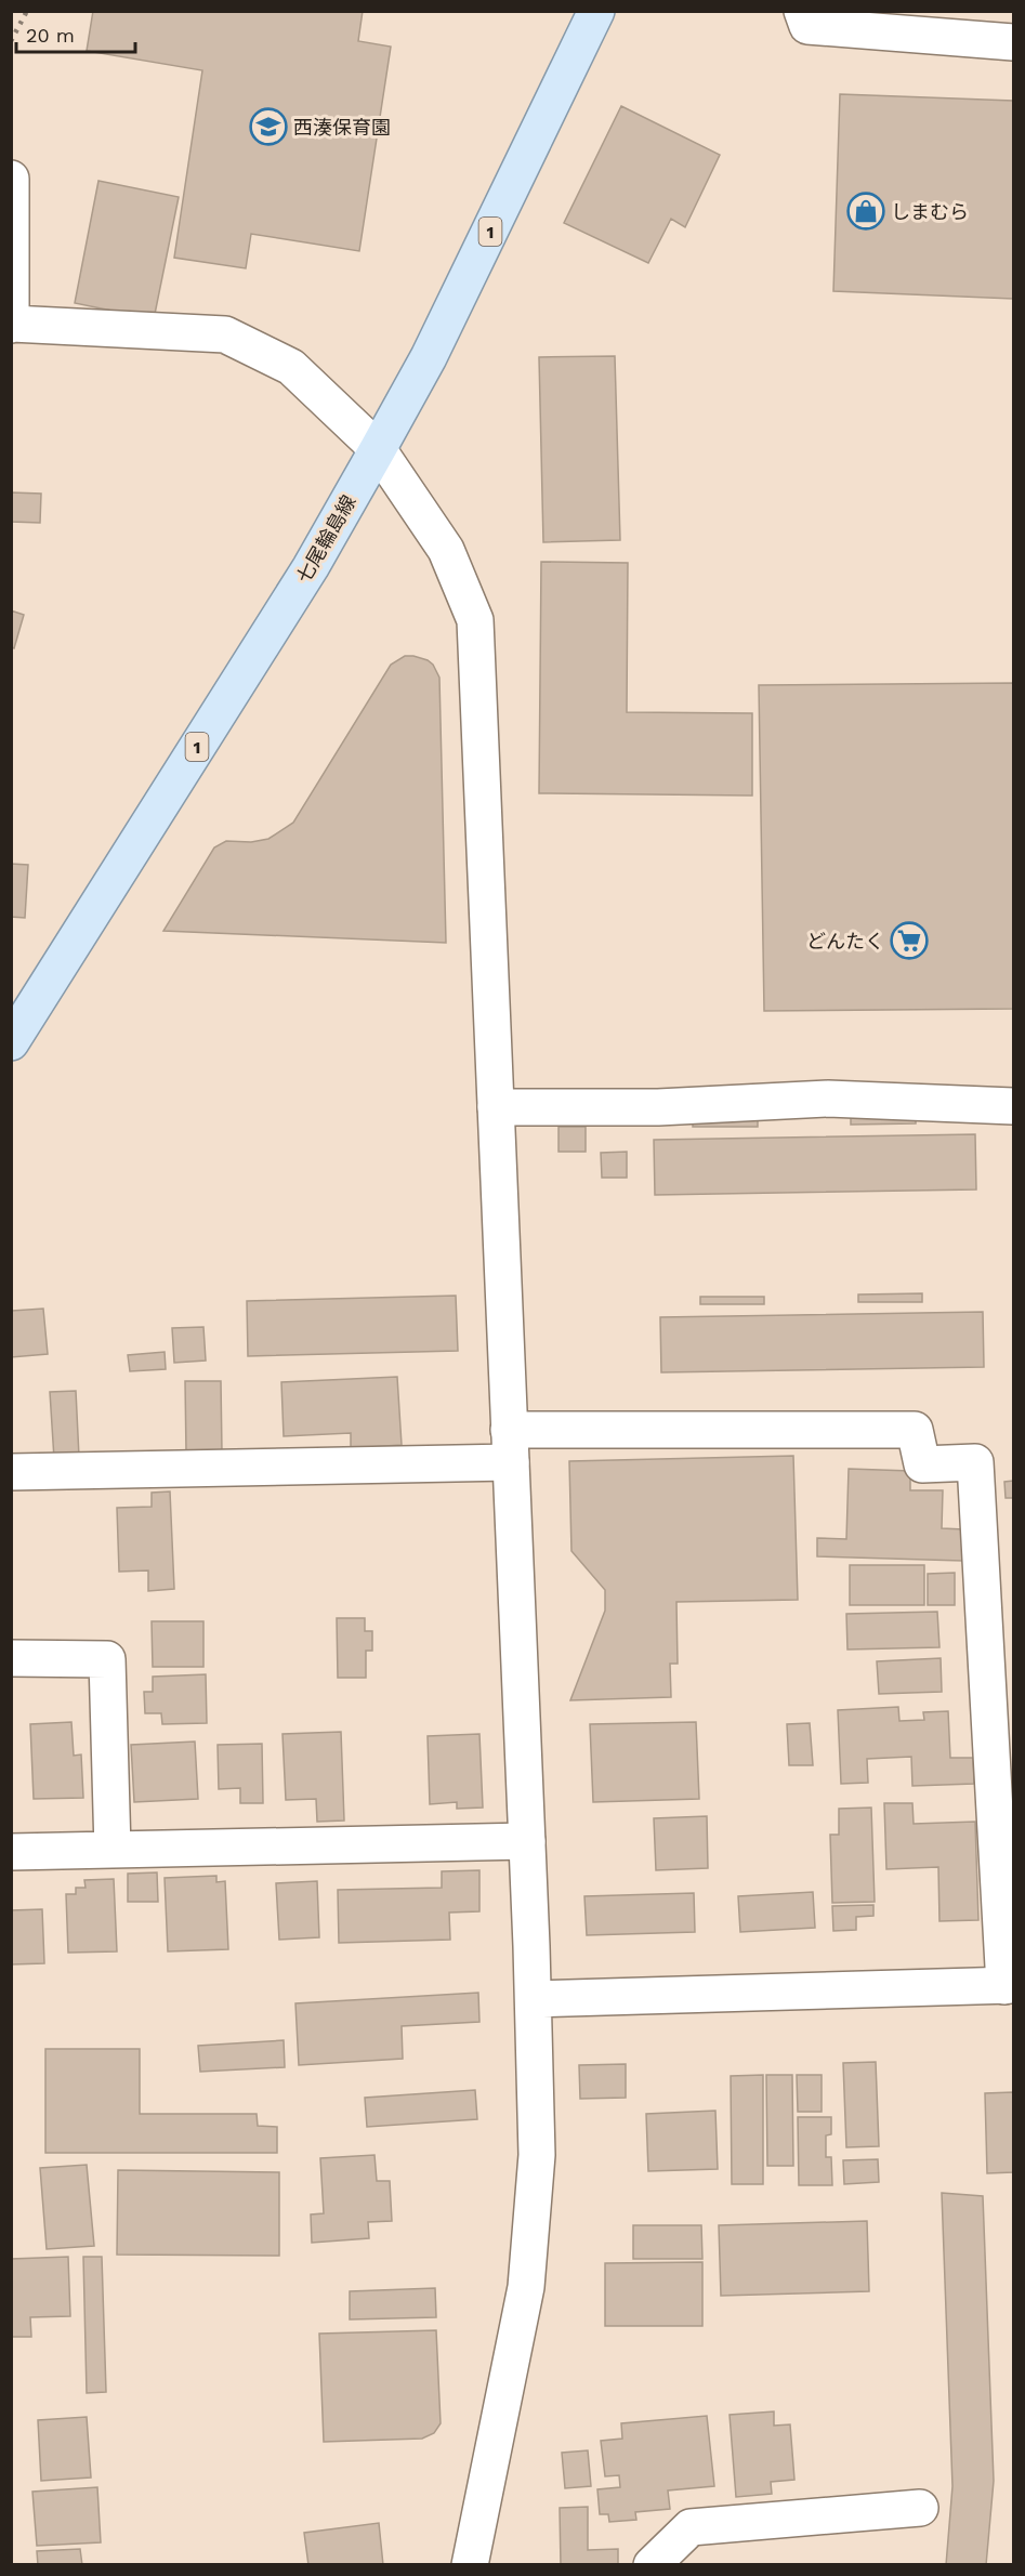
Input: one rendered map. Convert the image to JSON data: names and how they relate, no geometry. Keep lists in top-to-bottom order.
{
  "streets": {
    "main road": ["1", "七尾輪島線"]
  },
  "places": {
    "school or university": ["西湊保育園"],
    "shop": ["しまむら"],
    "supermarket": ["どんたく"]
  },
  "scale_bar": "20 m"
}
